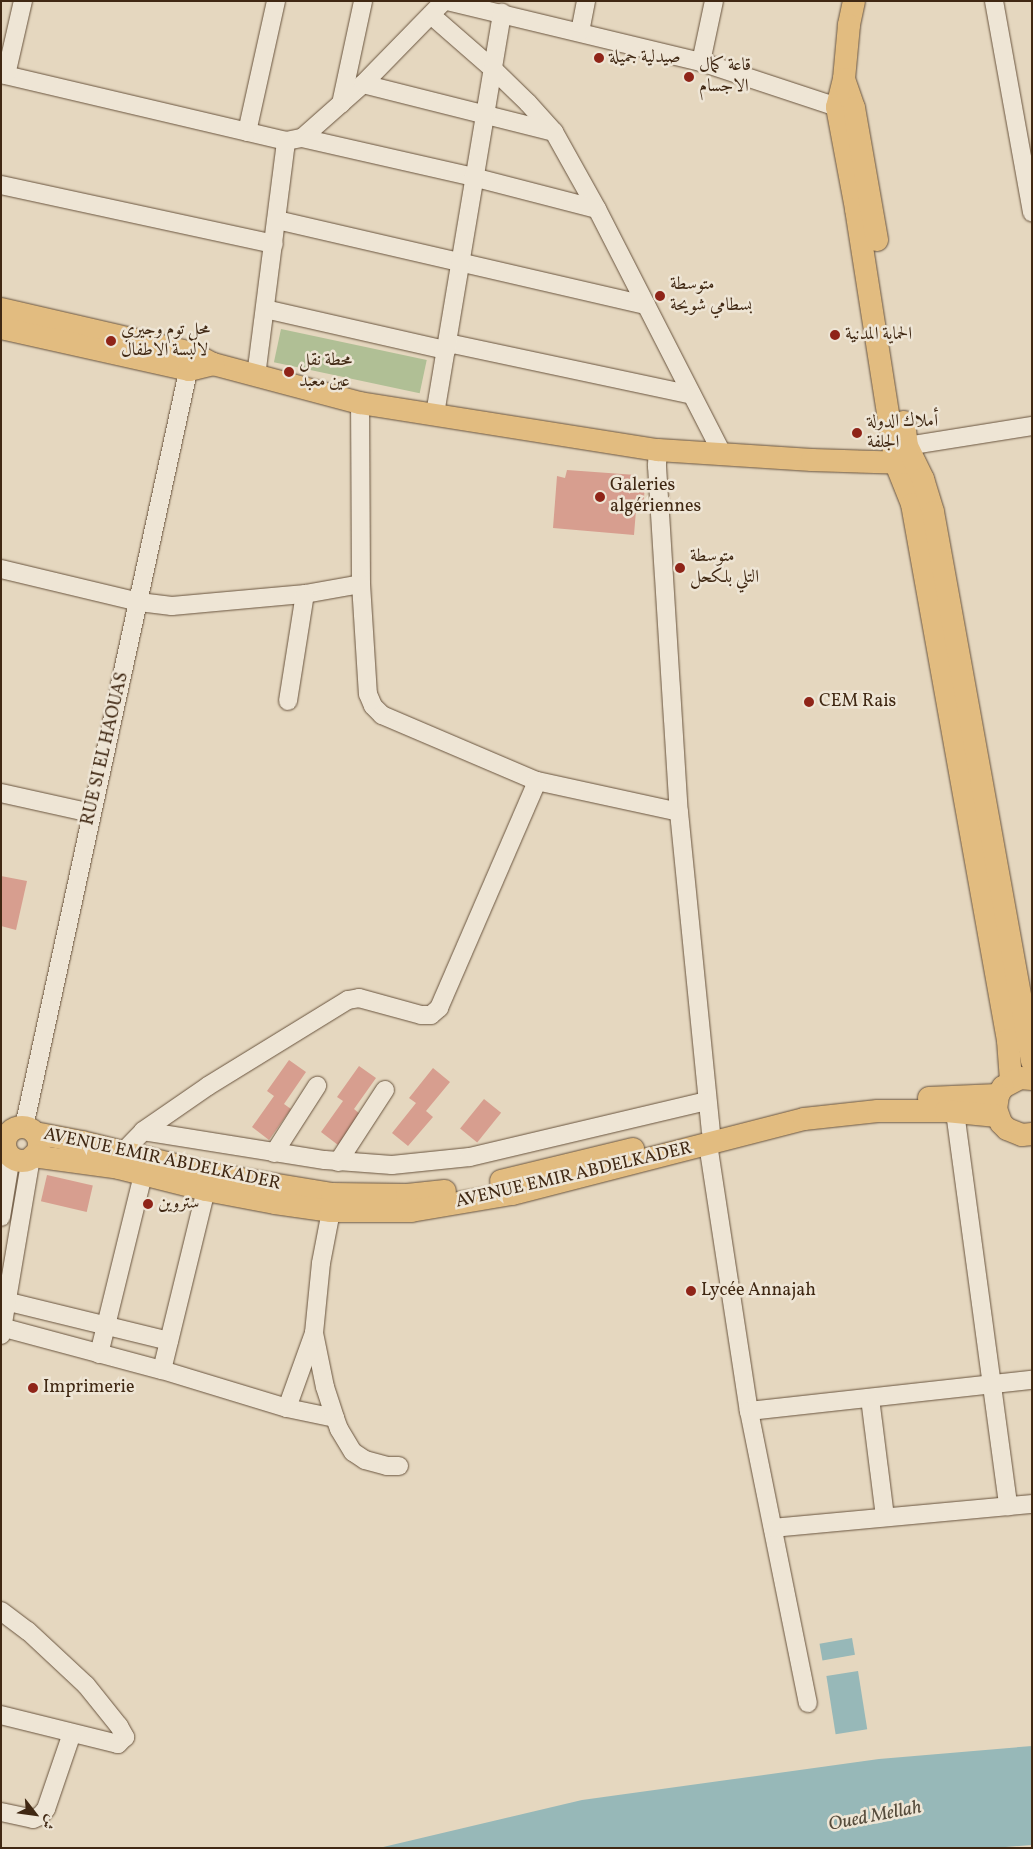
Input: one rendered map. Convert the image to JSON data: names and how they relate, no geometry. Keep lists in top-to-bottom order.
{
  "streets": {
    "main road": ["AVENUE EMIR ABDELKADER"],
    "street": ["RUE SI EL HAOUAS"]
  },
  "crossings": [
    ["RUE SI EL HAOUAS", "AVENUE EMIR ABDELKADER"]
  ],
  "water": ["Oued Mellah"],
  "places": [
    "صيدلية جميلة",
    "قاعة كمال الاجسام",
    "متوسطة بسطامي شويحة",
    "الحماية المدنية",
    "محل توم وجيري لالبسة الاطفال",
    "محطة نقل عين معبد",
    "أملاك الدولة الجلفة",
    "Galeries algériennes",
    "متوسطة التلي بلكحل",
    "CEM Rais",
    "ستروين",
    "Lycée Annajah",
    "Imprimerie"
  ],
  "north": "bottom right"
}
